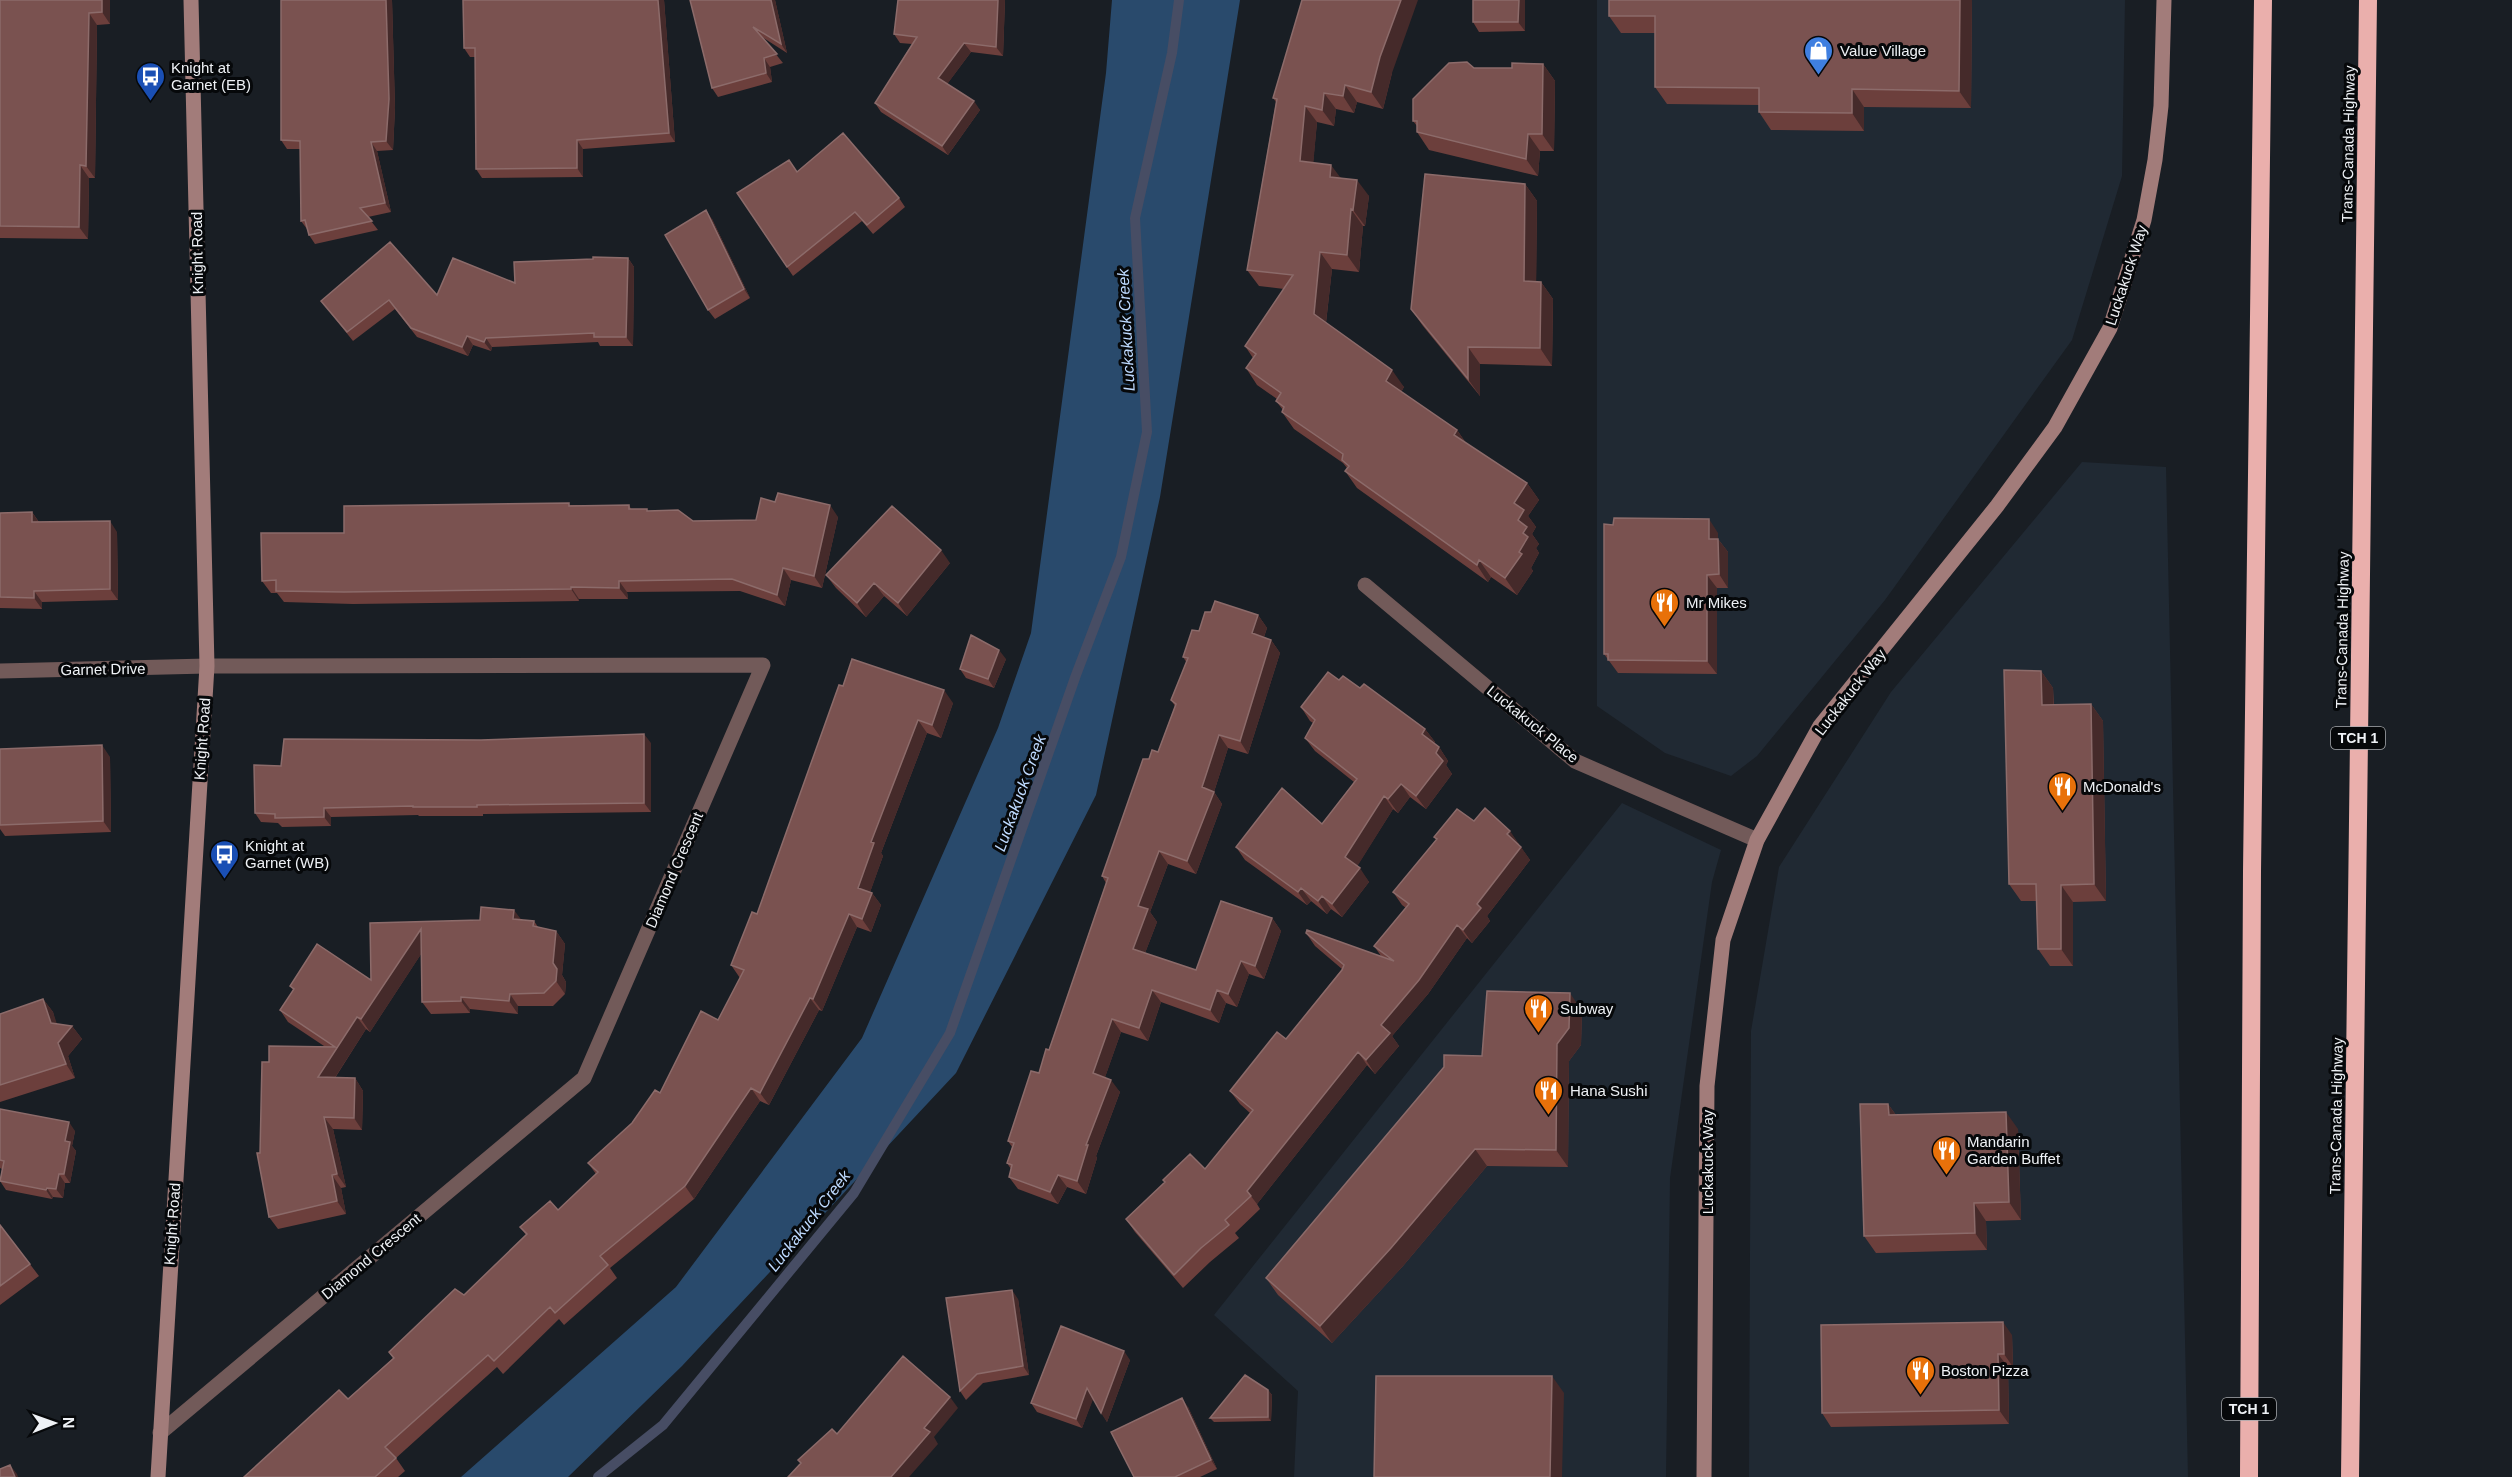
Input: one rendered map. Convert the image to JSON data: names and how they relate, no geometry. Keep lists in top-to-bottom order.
{
  "streets": {
    "highway": ["Trans-Canada Highway", "TCH 1"],
    "street": [
      "Knight Road",
      "Luckakuck Way",
      "Garnet Drive",
      "Luckakuck Place",
      "Diamond Crescent"
    ]
  },
  "crossings": [
    ["Knight Road", "Garnet Drive"],
    ["Knight Road", "Diamond Crescent"],
    ["Luckakuck Way", "Luckakuck Place"],
    ["Garnet Drive", "Diamond Crescent"]
  ],
  "water": ["Luckakuck Creek"],
  "places": {
    "shop": ["Value Village"],
    "bus stop": ["Knight at Garnet (EB)", "Knight at Garnet (WB)"],
    "restaurant": [
      "Mr Mikes",
      "McDonald's",
      "Subway",
      "Hana Sushi",
      "Mandarin Garden Buffet",
      "Boston Pizza"
    ]
  },
  "north": "right"
}
